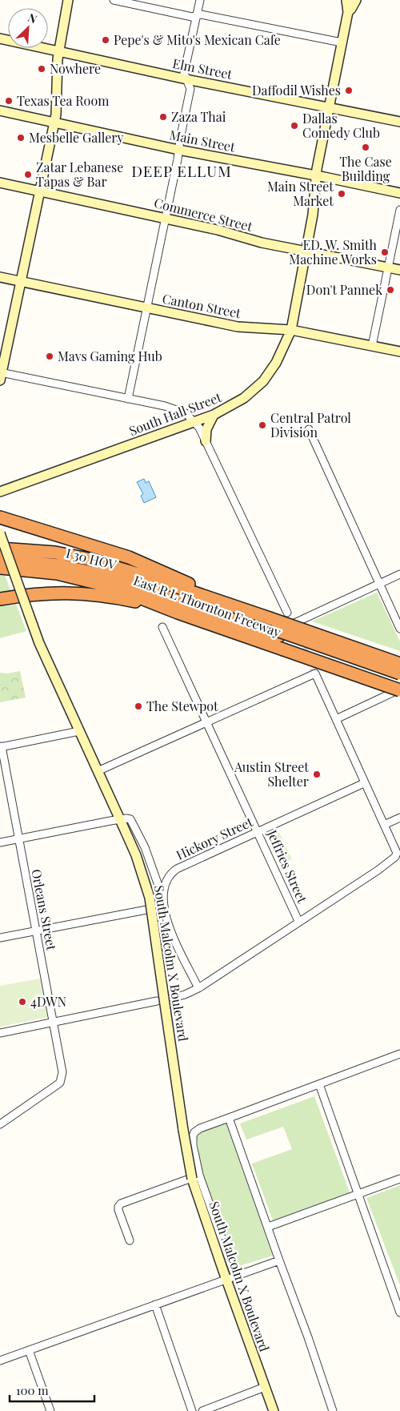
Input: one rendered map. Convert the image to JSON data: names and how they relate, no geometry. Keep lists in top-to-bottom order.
{
  "streets": {
    "highway": ["I 30 HOV", "East R L Thornton Freeway"],
    "street": [
      "Elm Street",
      "Main Street",
      "Commerce Street",
      "Canton Street",
      "South Hall Street",
      "Hickory Street",
      "Jeffries Street",
      "Orleans Street",
      "South Malcolm X Boulevard"
    ]
  },
  "crossings": [
    ["Elm Street", "South Hall Street"],
    ["Main Street", "South Hall Street"],
    ["Commerce Street", "South Hall Street"],
    ["Canton Street", "South Hall Street"],
    ["Hickory Street", "Jeffries Street"]
  ],
  "districts": ["DEEP ELLUM"],
  "places": [
    "Pepe's & Mito's Mexican Cafe",
    "Nowhere",
    "Daffodil Wishes",
    "Texas Tea Room",
    "Zaza Thai",
    "Dallas Comedy Club",
    "Mesbelle Gallery",
    "The Case Building",
    "Zatar Lebanese Tapas & Bar",
    "Main Street Market",
    "ED. W. Smith Machine Works",
    "Don't Pannek",
    "Mavs Gaming Hub",
    "Central Patrol Division",
    "The Stewpot",
    "Austin Street Shelter",
    "4DWN"
  ],
  "scale_bar": "100 m",
  "north": "top right"
}
